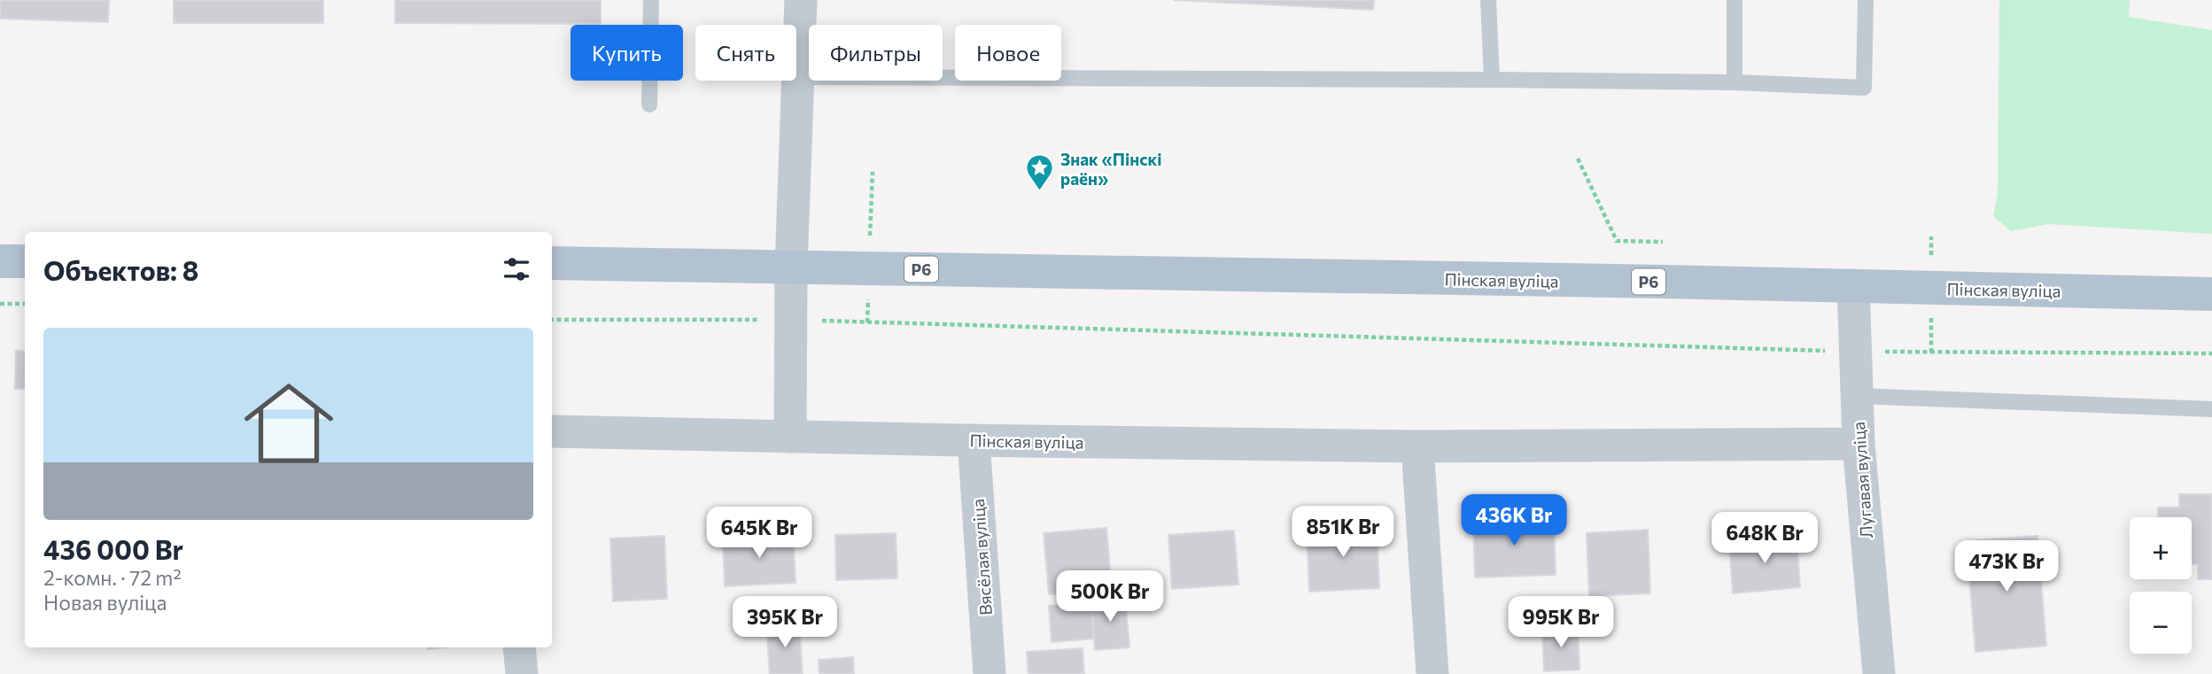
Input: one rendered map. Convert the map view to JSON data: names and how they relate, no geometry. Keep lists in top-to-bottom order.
{
  "streets": {
    "main road": ["Р6", "Пінская вуліца"],
    "street": ["Лугавая вуліца", "Вясёлая вуліца"]
  },
  "crossings": [
    ["Пінская вуліца", "Лугавая вуліца"],
    ["Пінская вуліца", "Вясёлая вуліца"]
  ],
  "places": {
    "place": ["Знак «Пінскі раён»"]
  },
  "page": {
    "chip": [
      "Купить",
      "Снять",
      "Фильтры",
      "Новое"
    ],
    "heading": "Объектов: 8",
    "list": [
      {
        "name": "436 000 Br",
        "note": "2-комн. · 72 m² · Новая вуліца"
      }
    ],
    "price": [
      "436K Br",
      "851K Br",
      "645K Br",
      "648K Br",
      "473K Br",
      "500K Br",
      "395K Br",
      "995K Br"
    ],
    "map_buttons": ["+", "−"]
  }
}
